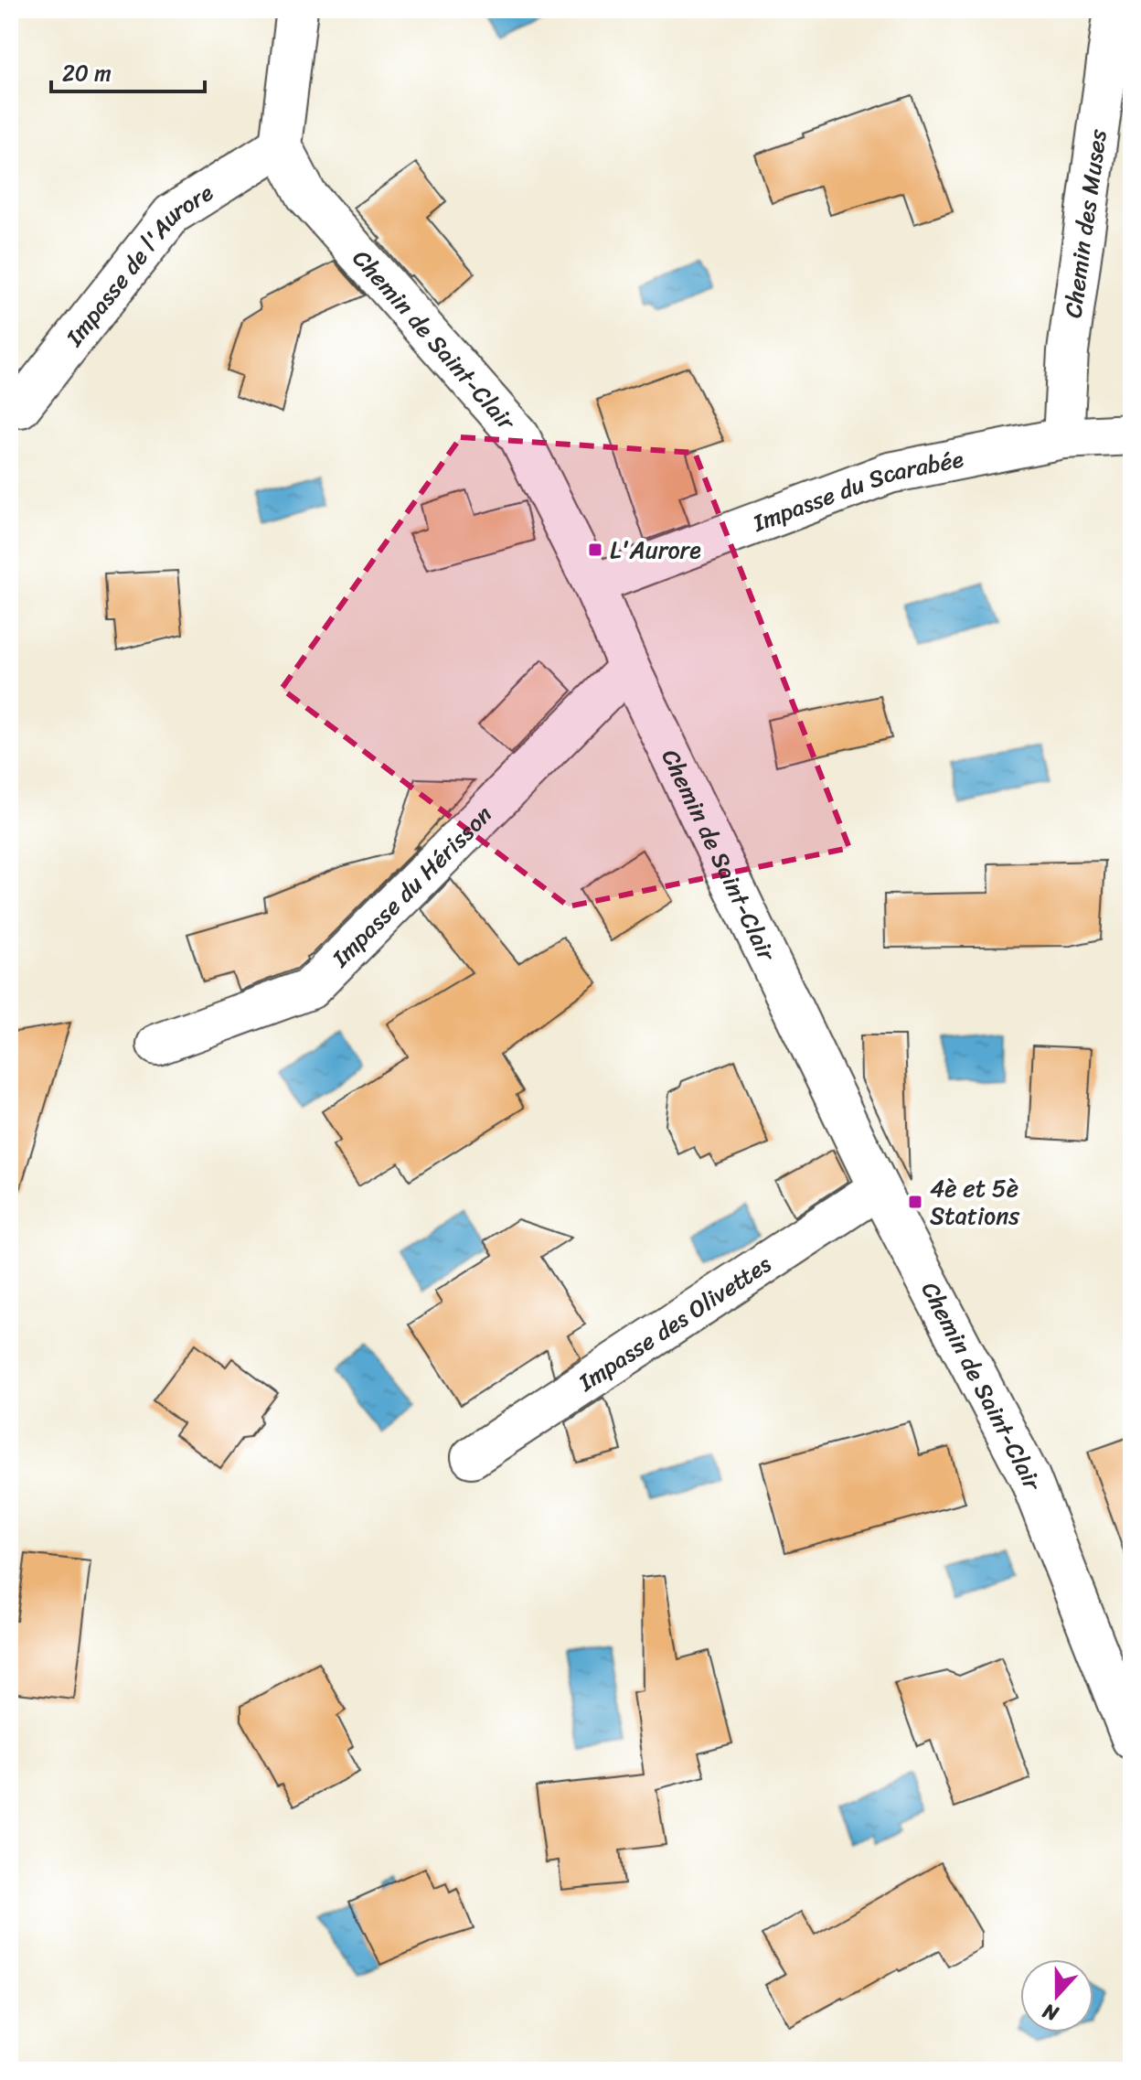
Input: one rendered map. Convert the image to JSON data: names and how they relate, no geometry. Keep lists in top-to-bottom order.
{
  "streets": {
    "street": [
      "Chemin des Muses",
      "Impasse de l'Aurore",
      "Chemin de Saint-Clair",
      "Impasse du Scarabée",
      "Impasse du Hérisson",
      "Impasse des Olivettes"
    ]
  },
  "crossings": [
    ["Chemin des Muses", "Impasse du Scarabée"],
    ["Impasse de l'Aurore", "Chemin de Saint-Clair"],
    ["Chemin de Saint-Clair", "Impasse du Scarabée"],
    ["Chemin de Saint-Clair", "Impasse du Hérisson"],
    ["Chemin de Saint-Clair", "Impasse des Olivettes"]
  ],
  "places": {
    "transit": ["L'Aurore", "4è et 5è Stations"]
  },
  "scale_bar": "20 m",
  "north": "bottom"
}
